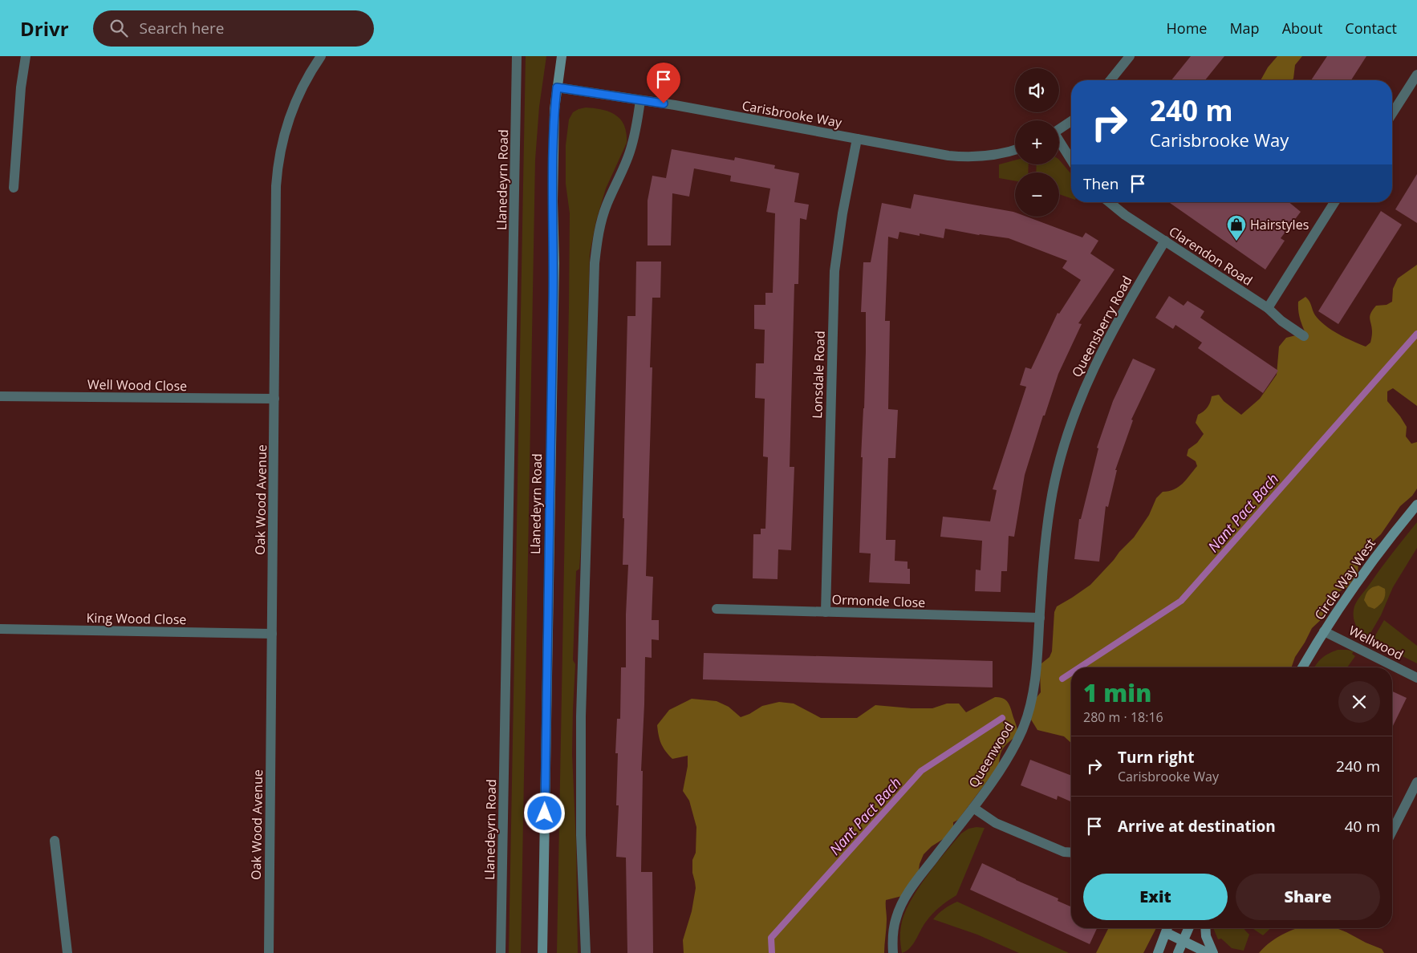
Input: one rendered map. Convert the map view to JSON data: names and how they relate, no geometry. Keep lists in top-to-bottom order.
{
  "streets": {
    "street": [
      "Carisbrooke Way",
      "Llanedeyrn Road",
      "Clarendon Road",
      "Queensberry Road",
      "Lonsdale Road",
      "Well Wood Close",
      "Oak Wood Avenue",
      "Circle Way West",
      "Ormonde Close",
      "King Wood Close",
      "Wellwood",
      "Queenwood"
    ]
  },
  "crossings": [
    ["Carisbrooke Way", "Llanedeyrn Road"],
    ["Carisbrooke Way", "Lonsdale Road"],
    ["Clarendon Road", "Queensberry Road"],
    ["Queensberry Road", "Ormonde Close"],
    ["Queensberry Road", "Queenwood"],
    ["Lonsdale Road", "Ormonde Close"],
    ["Well Wood Close", "Oak Wood Avenue"],
    ["Oak Wood Avenue", "King Wood Close"],
    ["Circle Way West", "Wellwood"],
    ["Ormonde Close", "Queenwood"]
  ],
  "water": ["Nant Pact Bach"],
  "places": {
    "shop": ["Hairstyles"]
  },
  "page": {
    "header": "Drivr",
    "search": "Search here",
    "nav": [
      "Home",
      "Map",
      "About",
      "Contact"
    ],
    "map_buttons": ["+", "−"],
    "turn": ["240 m", "Carisbrooke Way"],
    "then": "Then",
    "heading": ["1 min", "280 m · 18:16"],
    "list": [
      {
        "name": "Turn right",
        "note": "Carisbrooke Way",
        "value": "240 m"
      },
      {
        "name": "Arrive at destination",
        "value": "40 m"
      }
    ],
    "buttons": ["Exit", "Share"]
  }
}
